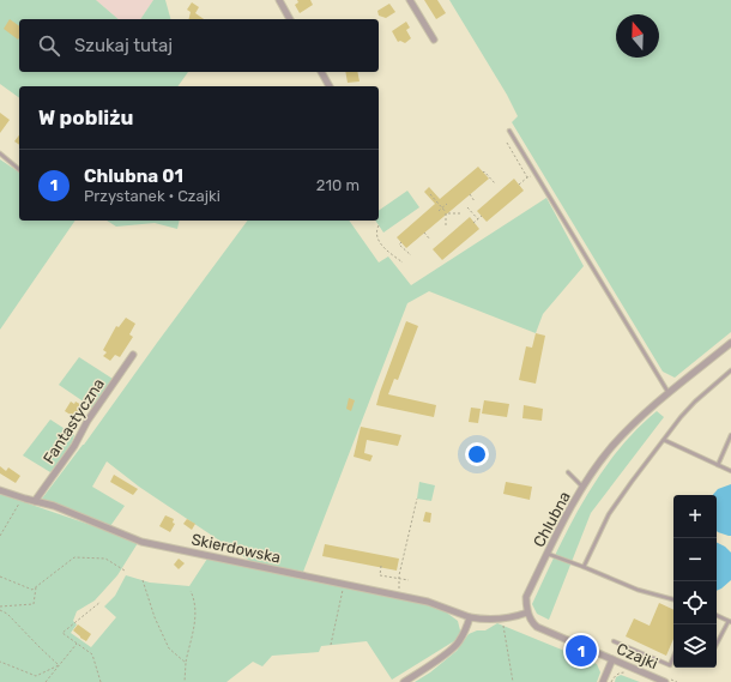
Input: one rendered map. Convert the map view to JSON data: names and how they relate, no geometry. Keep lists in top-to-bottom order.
{
  "streets": {
    "street": [
      "Fantastyczna",
      "Chlubna",
      "Skierdowska",
      "Czajki"
    ]
  },
  "crossings": [
    ["Fantastyczna", "Skierdowska"],
    ["Chlubna", "Czajki"]
  ],
  "north": "top",
  "page": {
    "search": "Szukaj tutaj",
    "heading": "W pobliżu",
    "list": [
      {
        "mark": "1",
        "name": "Chlubna 01",
        "note": "Przystanek · Czajki",
        "value": "210 m"
      }
    ],
    "map_buttons": ["+", "−"],
    "pins": "1"
  }
}
